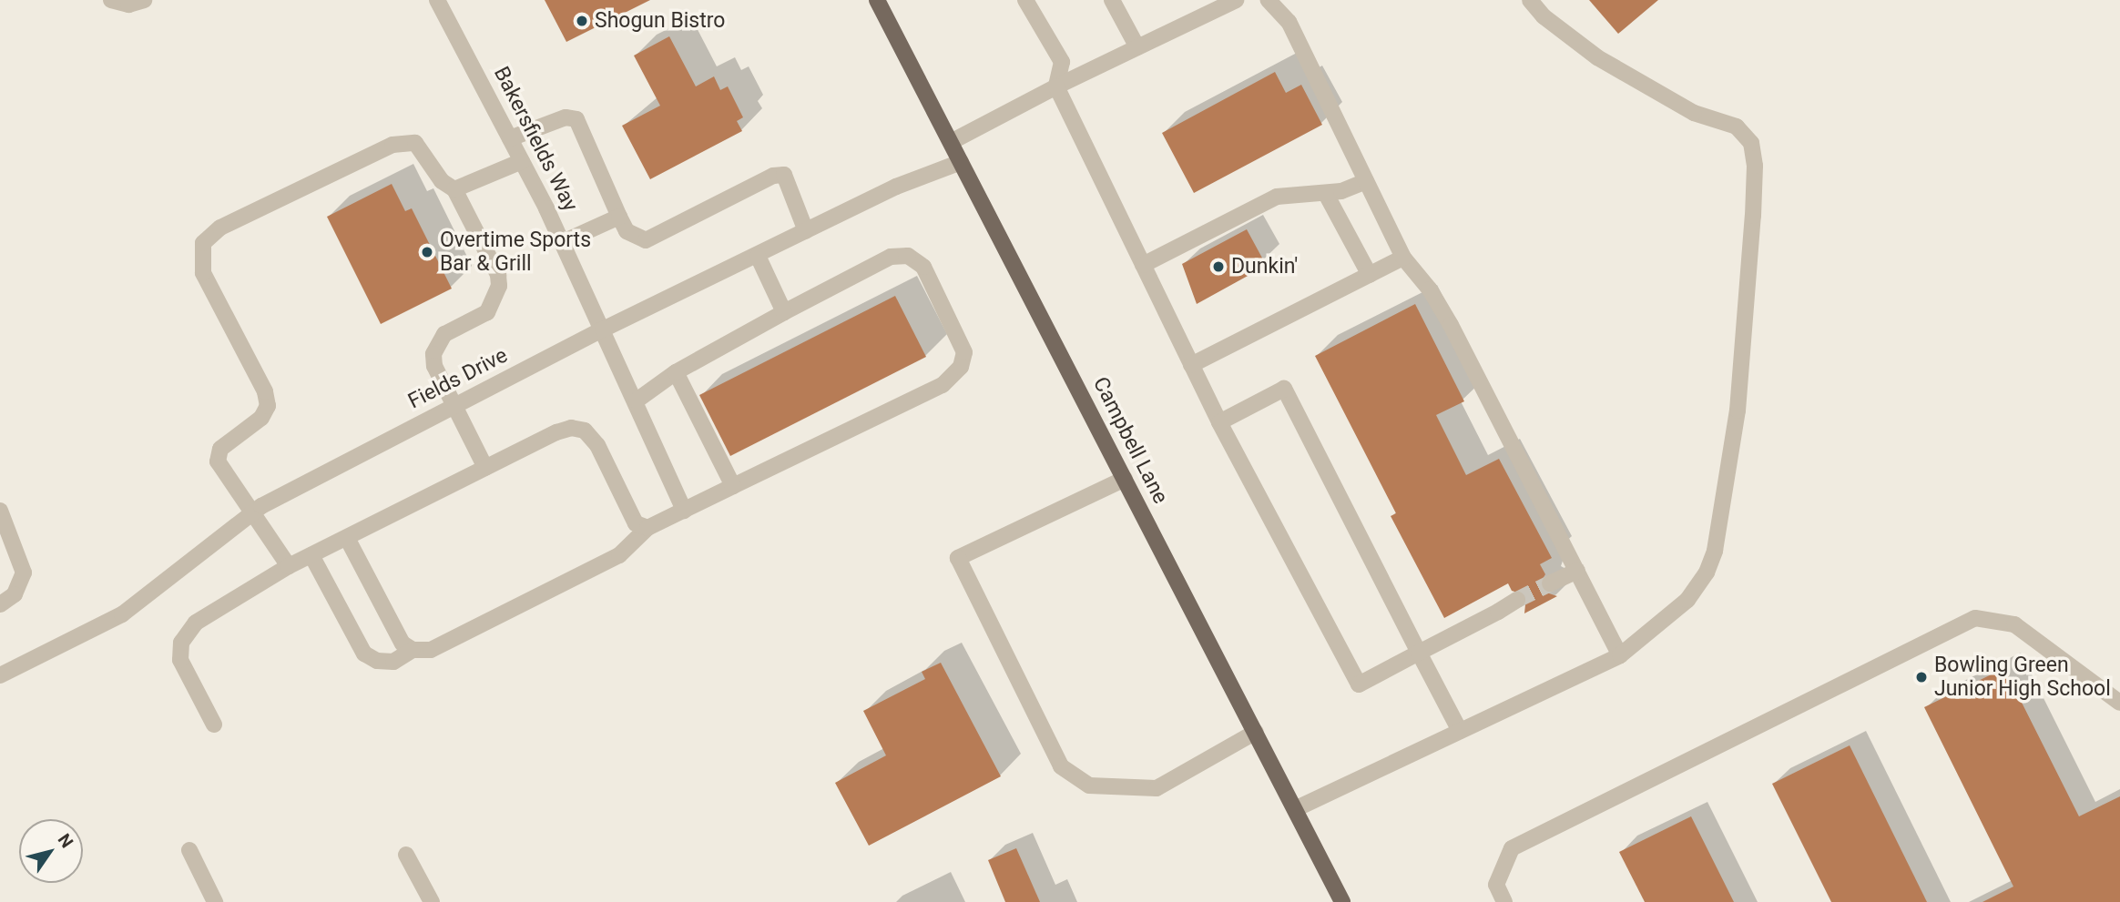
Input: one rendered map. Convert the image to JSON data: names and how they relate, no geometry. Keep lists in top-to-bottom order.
{
  "streets": {
    "main road": ["Campbell Lane"],
    "street": ["Bakersfields Way", "Fields Drive"]
  },
  "crossings": [
    ["Bakersfields Way", "Fields Drive"],
    ["Fields Drive", "Campbell Lane"]
  ],
  "places": [
    "Shogun Bistro",
    "Overtime Sports Bar & Grill",
    "Dunkin'",
    "Bowling Green Junior High School"
  ],
  "north": "top right"
}
